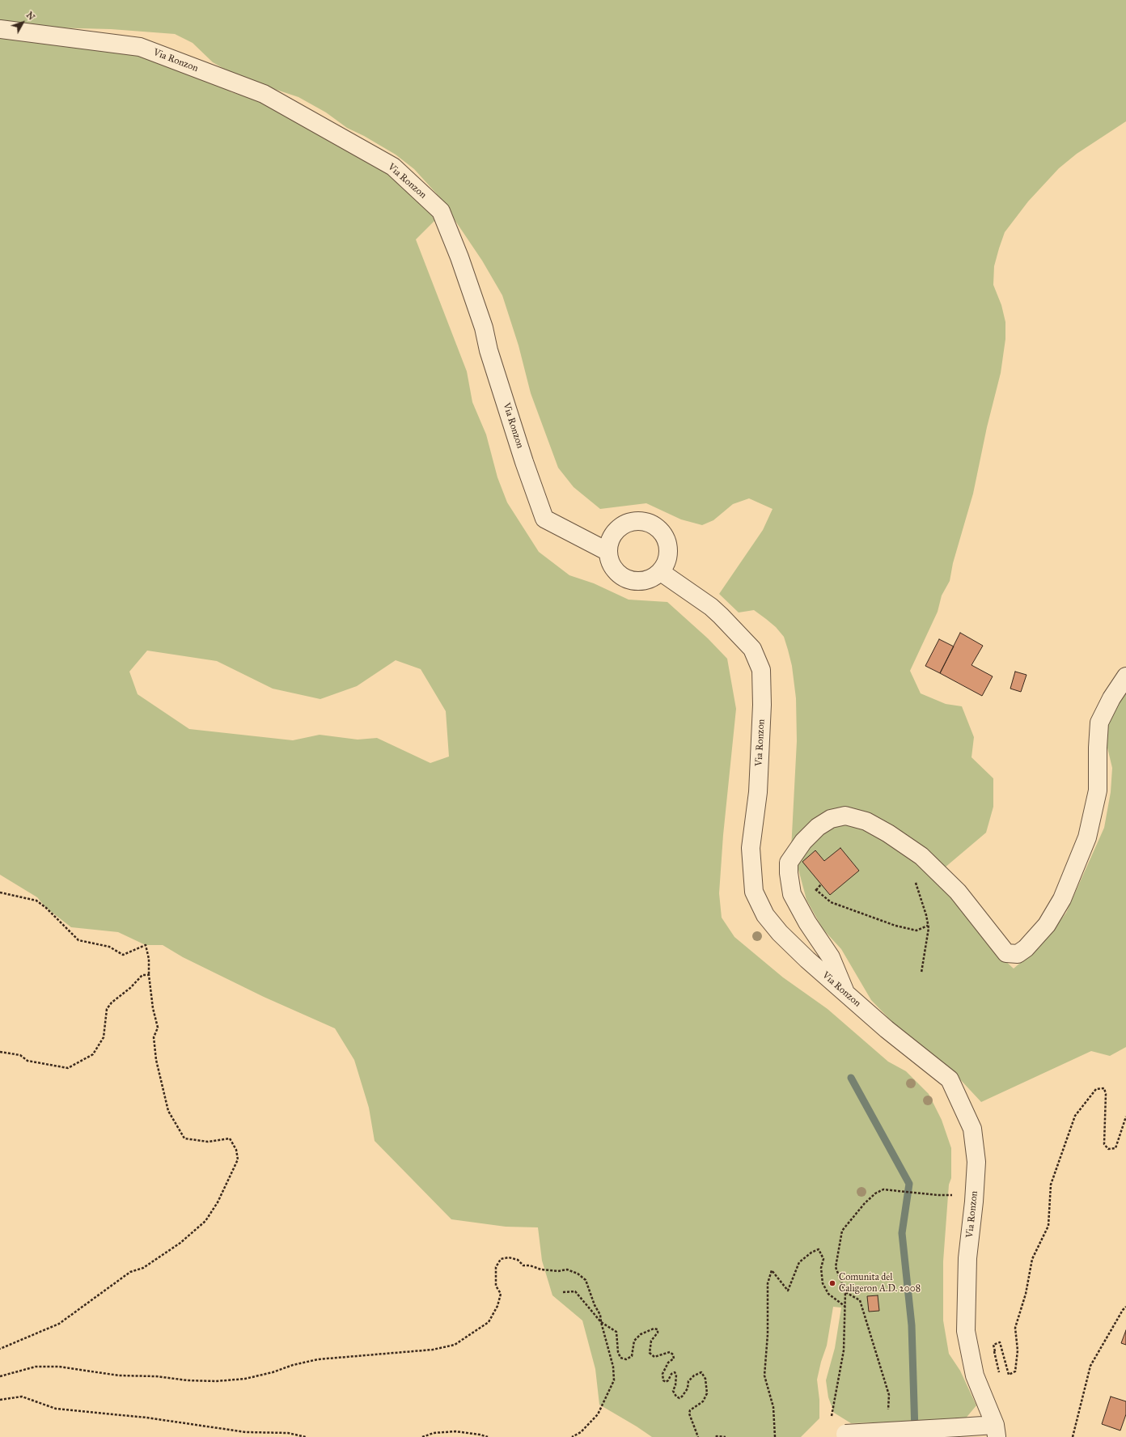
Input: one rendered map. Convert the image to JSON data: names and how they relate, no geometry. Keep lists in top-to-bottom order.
{
  "streets": {
    "street": ["Via Ronzon"]
  },
  "places": ["Comunita del Caligeron A.D. 2008"],
  "north": "top right"
}
